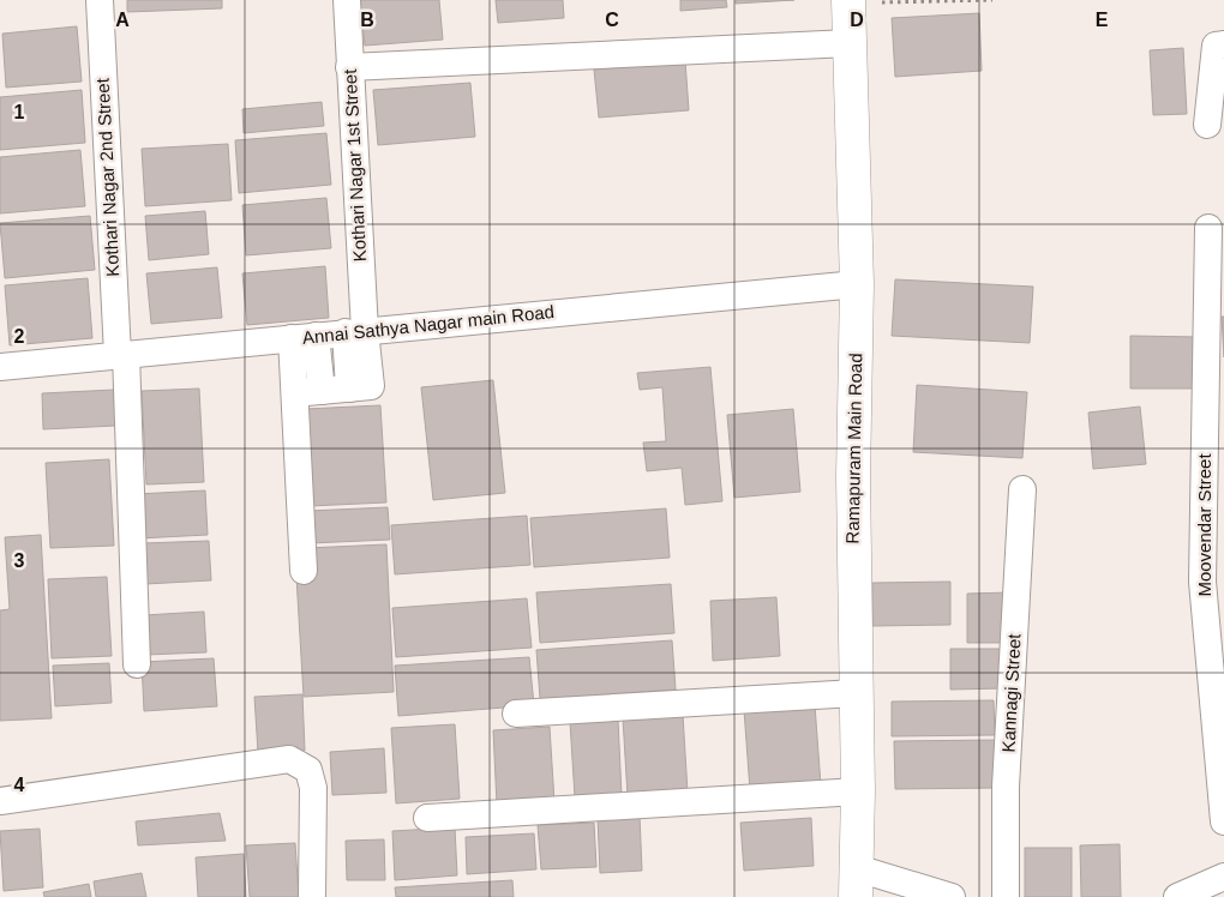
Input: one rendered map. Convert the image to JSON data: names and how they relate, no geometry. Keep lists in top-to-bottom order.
{
  "streets": {
    "main road": ["Ramapuram Main Road"],
    "street": [
      "Kothari Nagar 1st Street",
      "Kothari Nagar 2nd Street",
      "Annai Sathya Nagar main Road",
      "Moovendar Street",
      "Kannagi Street"
    ]
  },
  "crossings": [
    ["Kothari Nagar 1st Street", "Annai Sathya Nagar main Road"],
    ["Kothari Nagar 2nd Street", "Annai Sathya Nagar main Road"],
    ["Annai Sathya Nagar main Road", "Ramapuram Main Road"]
  ],
  "grid": {
    "columns": [
      "A",
      "B",
      "C",
      "D",
      "E"
    ],
    "rows": [
      "1",
      "2",
      "3",
      "4"
    ]
  }
}
